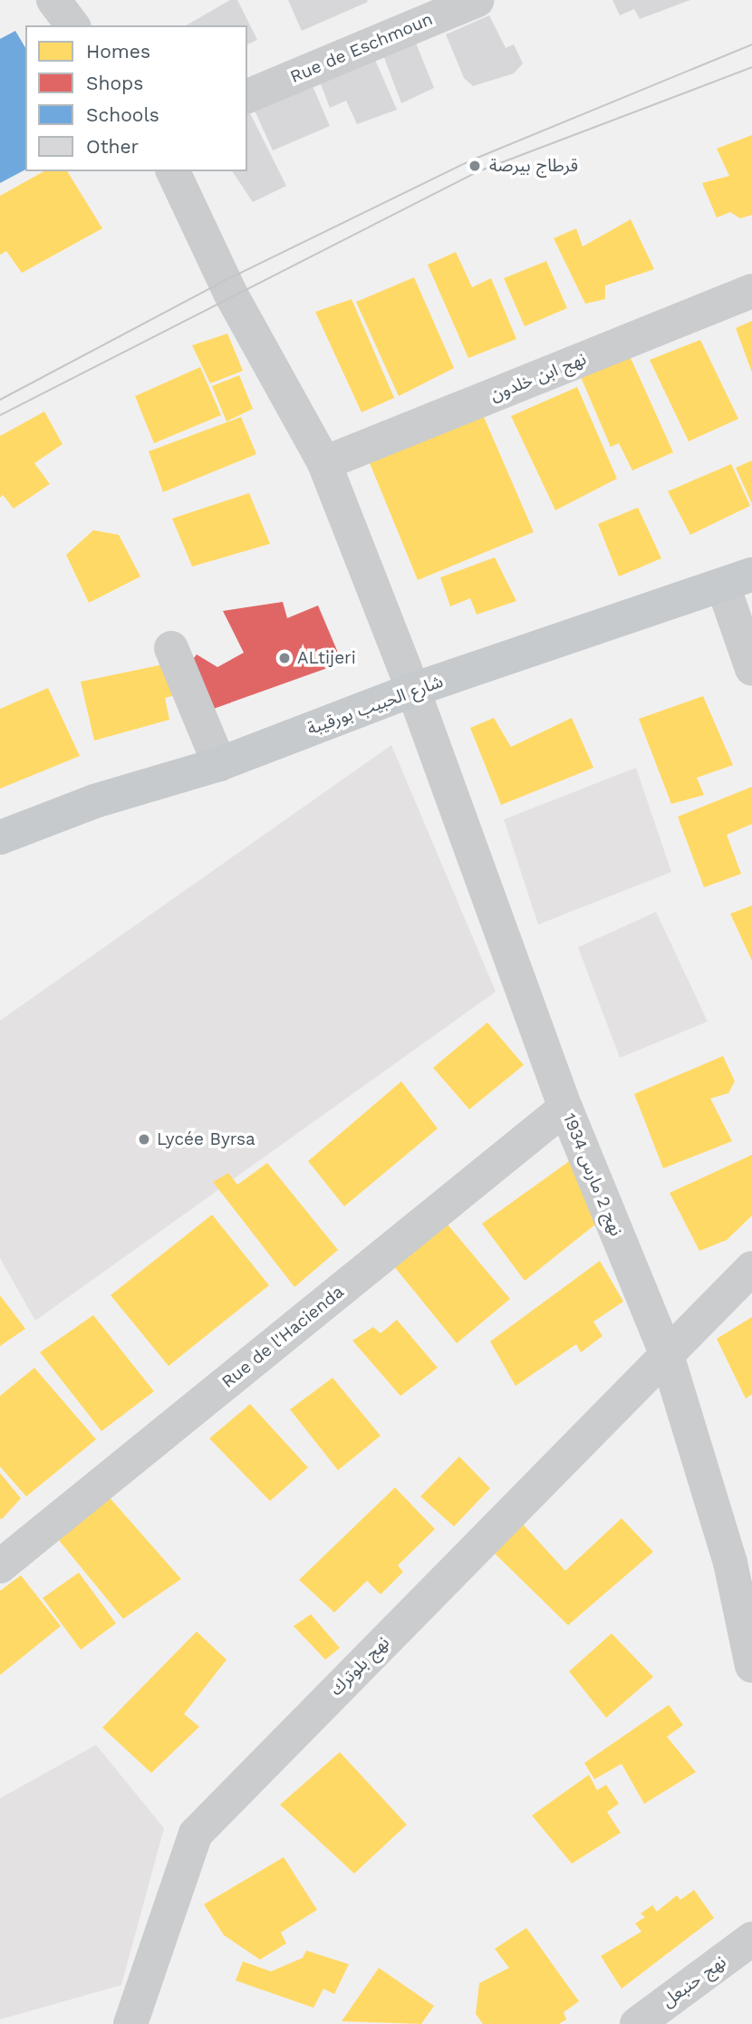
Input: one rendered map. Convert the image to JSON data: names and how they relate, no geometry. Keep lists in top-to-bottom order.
{
  "streets": {
    "main road": ["شارع الحبيب بورقيبة"],
    "street": [
      "Rue de Eschmoun",
      "نهج ابن خلدون",
      "نهج 2 مارس 1934",
      "Rue de l'Hacienda",
      "نهج بلوترك",
      "نهج حنبعل"
    ]
  },
  "crossings": [
    ["نهج ابن خلدون", "نهج 2 مارس 1934"],
    ["شارع الحبيب بورقيبة", "نهج 2 مارس 1934"],
    ["نهج 2 مارس 1934", "Rue de l'Hacienda"],
    ["نهج 2 مارس 1934", "نهج بلوترك"]
  ],
  "places": ["قرطاج بيرصة", "ALtijeri", "Lycée Byrsa"],
  "legend": [
    "Homes",
    "Shops",
    "Schools",
    "Other"
  ]
}
